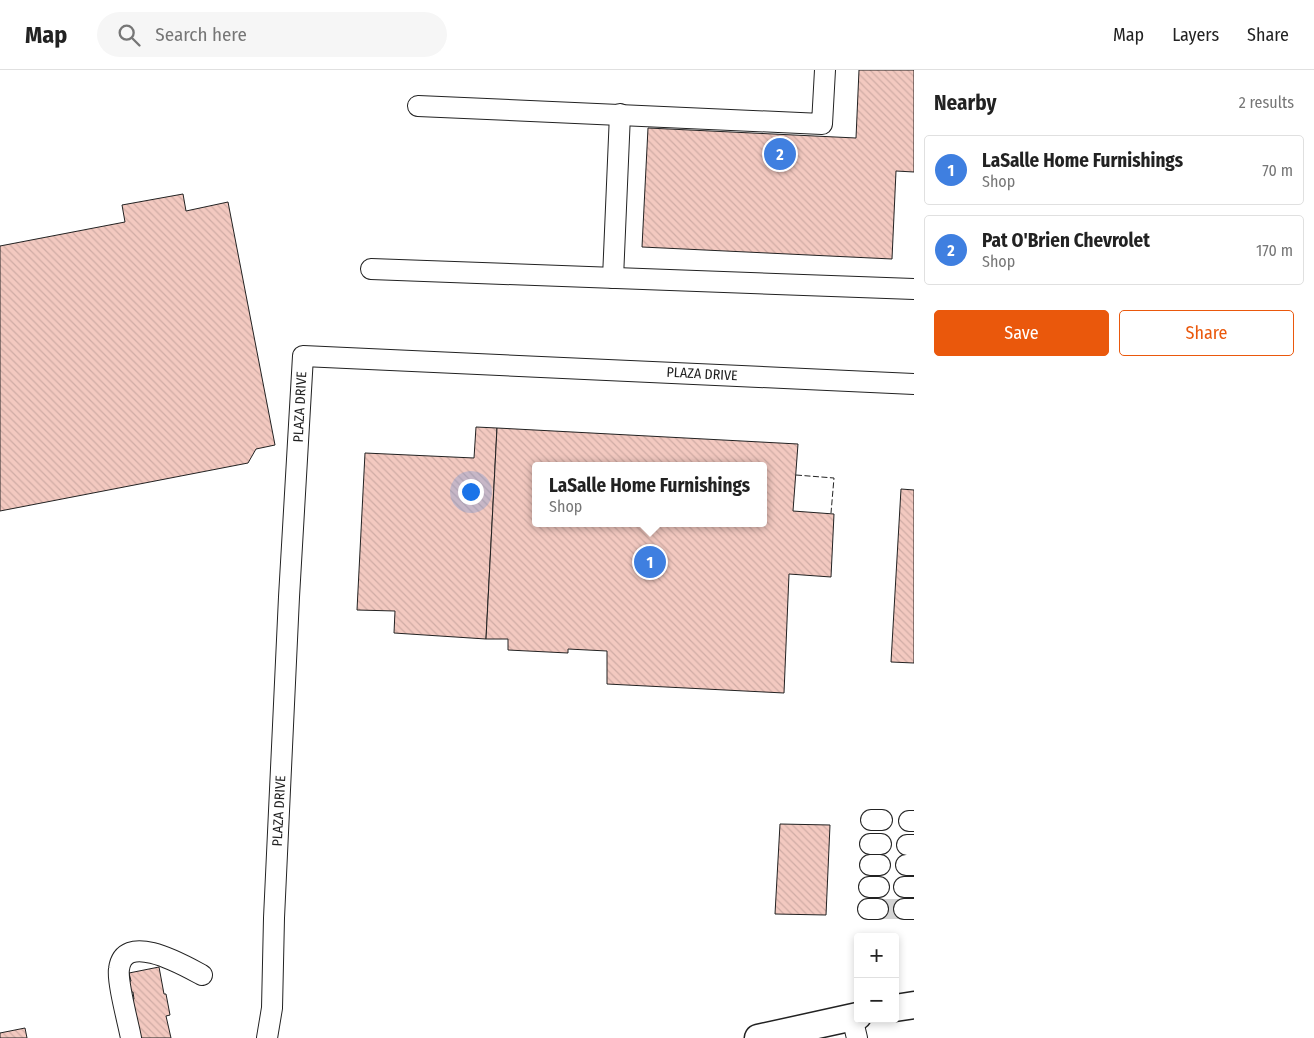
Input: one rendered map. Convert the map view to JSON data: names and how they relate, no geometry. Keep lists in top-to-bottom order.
{
  "streets": {
    "street": ["PLAZA DRIVE"]
  },
  "page": {
    "header": "Map",
    "search": "Search here",
    "nav": ["Map", "Layers", "Share"],
    "heading": ["Nearby", "2 results"],
    "list": [
      {
        "mark": "1",
        "name": "LaSalle Home Furnishings",
        "note": "Shop",
        "value": "70 m"
      },
      {
        "mark": "2",
        "name": "Pat O'Brien Chevrolet",
        "note": "Shop",
        "value": "170 m"
      }
    ],
    "pins": ["2", "1"],
    "buttons": ["Save", "Share"],
    "popup": ["LaSalle Home Furnishings", "Shop"],
    "map_buttons": ["+", "−"]
  }
}
